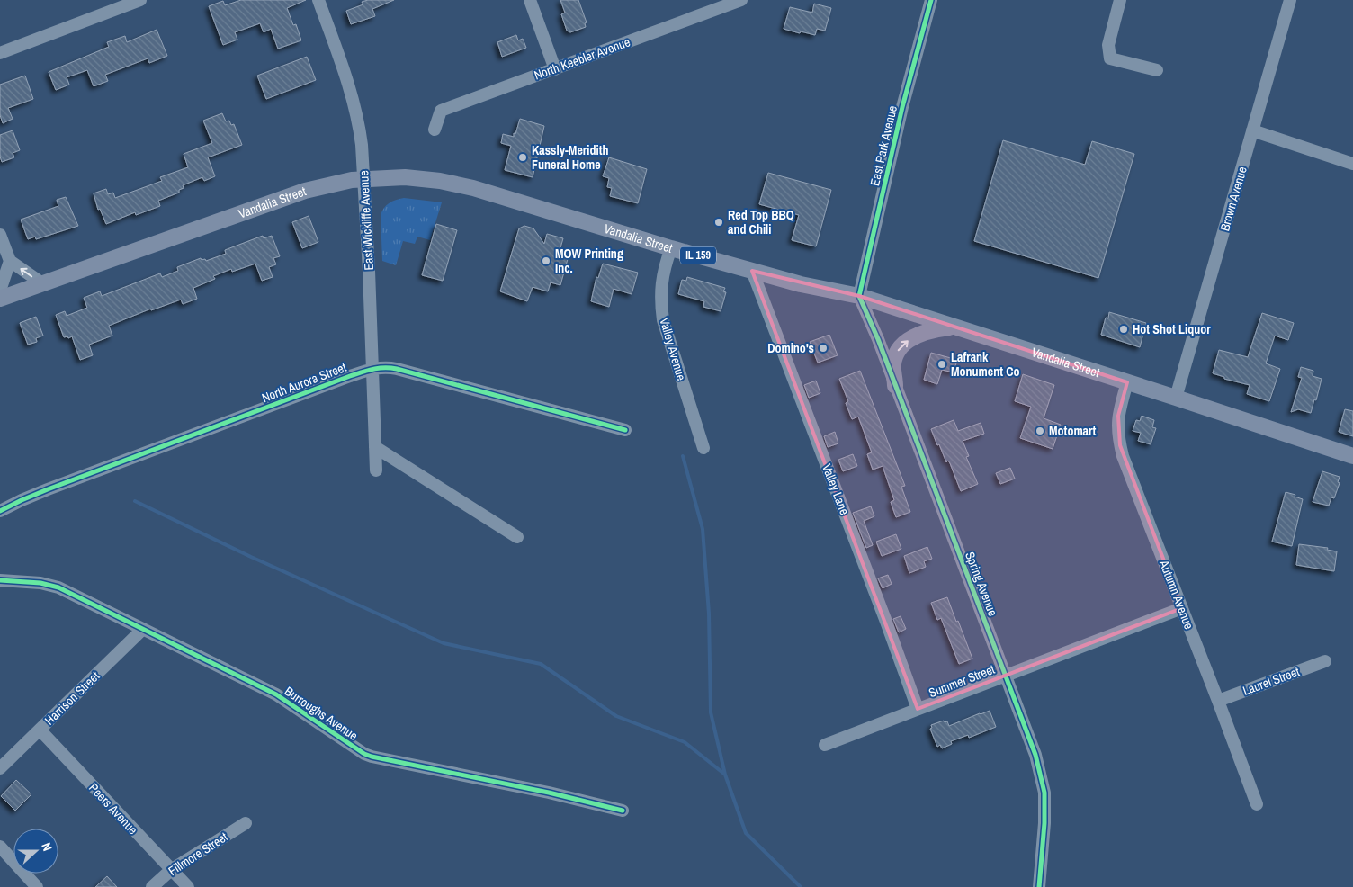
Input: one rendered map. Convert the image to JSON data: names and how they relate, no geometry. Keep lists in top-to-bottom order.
{
  "streets": {
    "main road": ["Vandalia Street", "IL 159"],
    "street": [
      "North Keebler Avenue",
      "East Park Avenue",
      "Brown Avenue",
      "East Wickliffe Avenue",
      "Valley Avenue",
      "North Aurora Street",
      "Valley Lane",
      "Spring Avenue",
      "Autumn Avenue",
      "Summer Street",
      "Laurel Street",
      "Harrison Street",
      "Burroughs Avenue",
      "Peers Avenue",
      "Fillmore Street"
    ]
  },
  "crossings": [
    ["East Park Avenue", "Vandalia Street"],
    ["East Park Avenue", "Spring Avenue"],
    ["Brown Avenue", "Vandalia Street"],
    ["Vandalia Street", "East Wickliffe Avenue"],
    ["Vandalia Street", "Valley Avenue"],
    ["Vandalia Street", "Valley Lane"],
    ["Vandalia Street", "Spring Avenue"],
    ["Vandalia Street", "Autumn Avenue"],
    ["East Wickliffe Avenue", "North Aurora Street"],
    ["Valley Lane", "Summer Street"],
    ["Spring Avenue", "Summer Street"],
    ["Autumn Avenue", "Summer Street"],
    ["Autumn Avenue", "Laurel Street"],
    ["Harrison Street", "Burroughs Avenue"],
    ["Harrison Street", "Peers Avenue"],
    ["Peers Avenue", "Fillmore Street"]
  ],
  "places": [
    "Kassly-Meridith Funeral Home",
    "Red Top BBQ and Chili",
    "MOW Printing Inc.",
    "Hot Shot Liquor",
    "Domino's",
    "Lafrank Monument Co",
    "Motomart"
  ],
  "north": "right"
}
